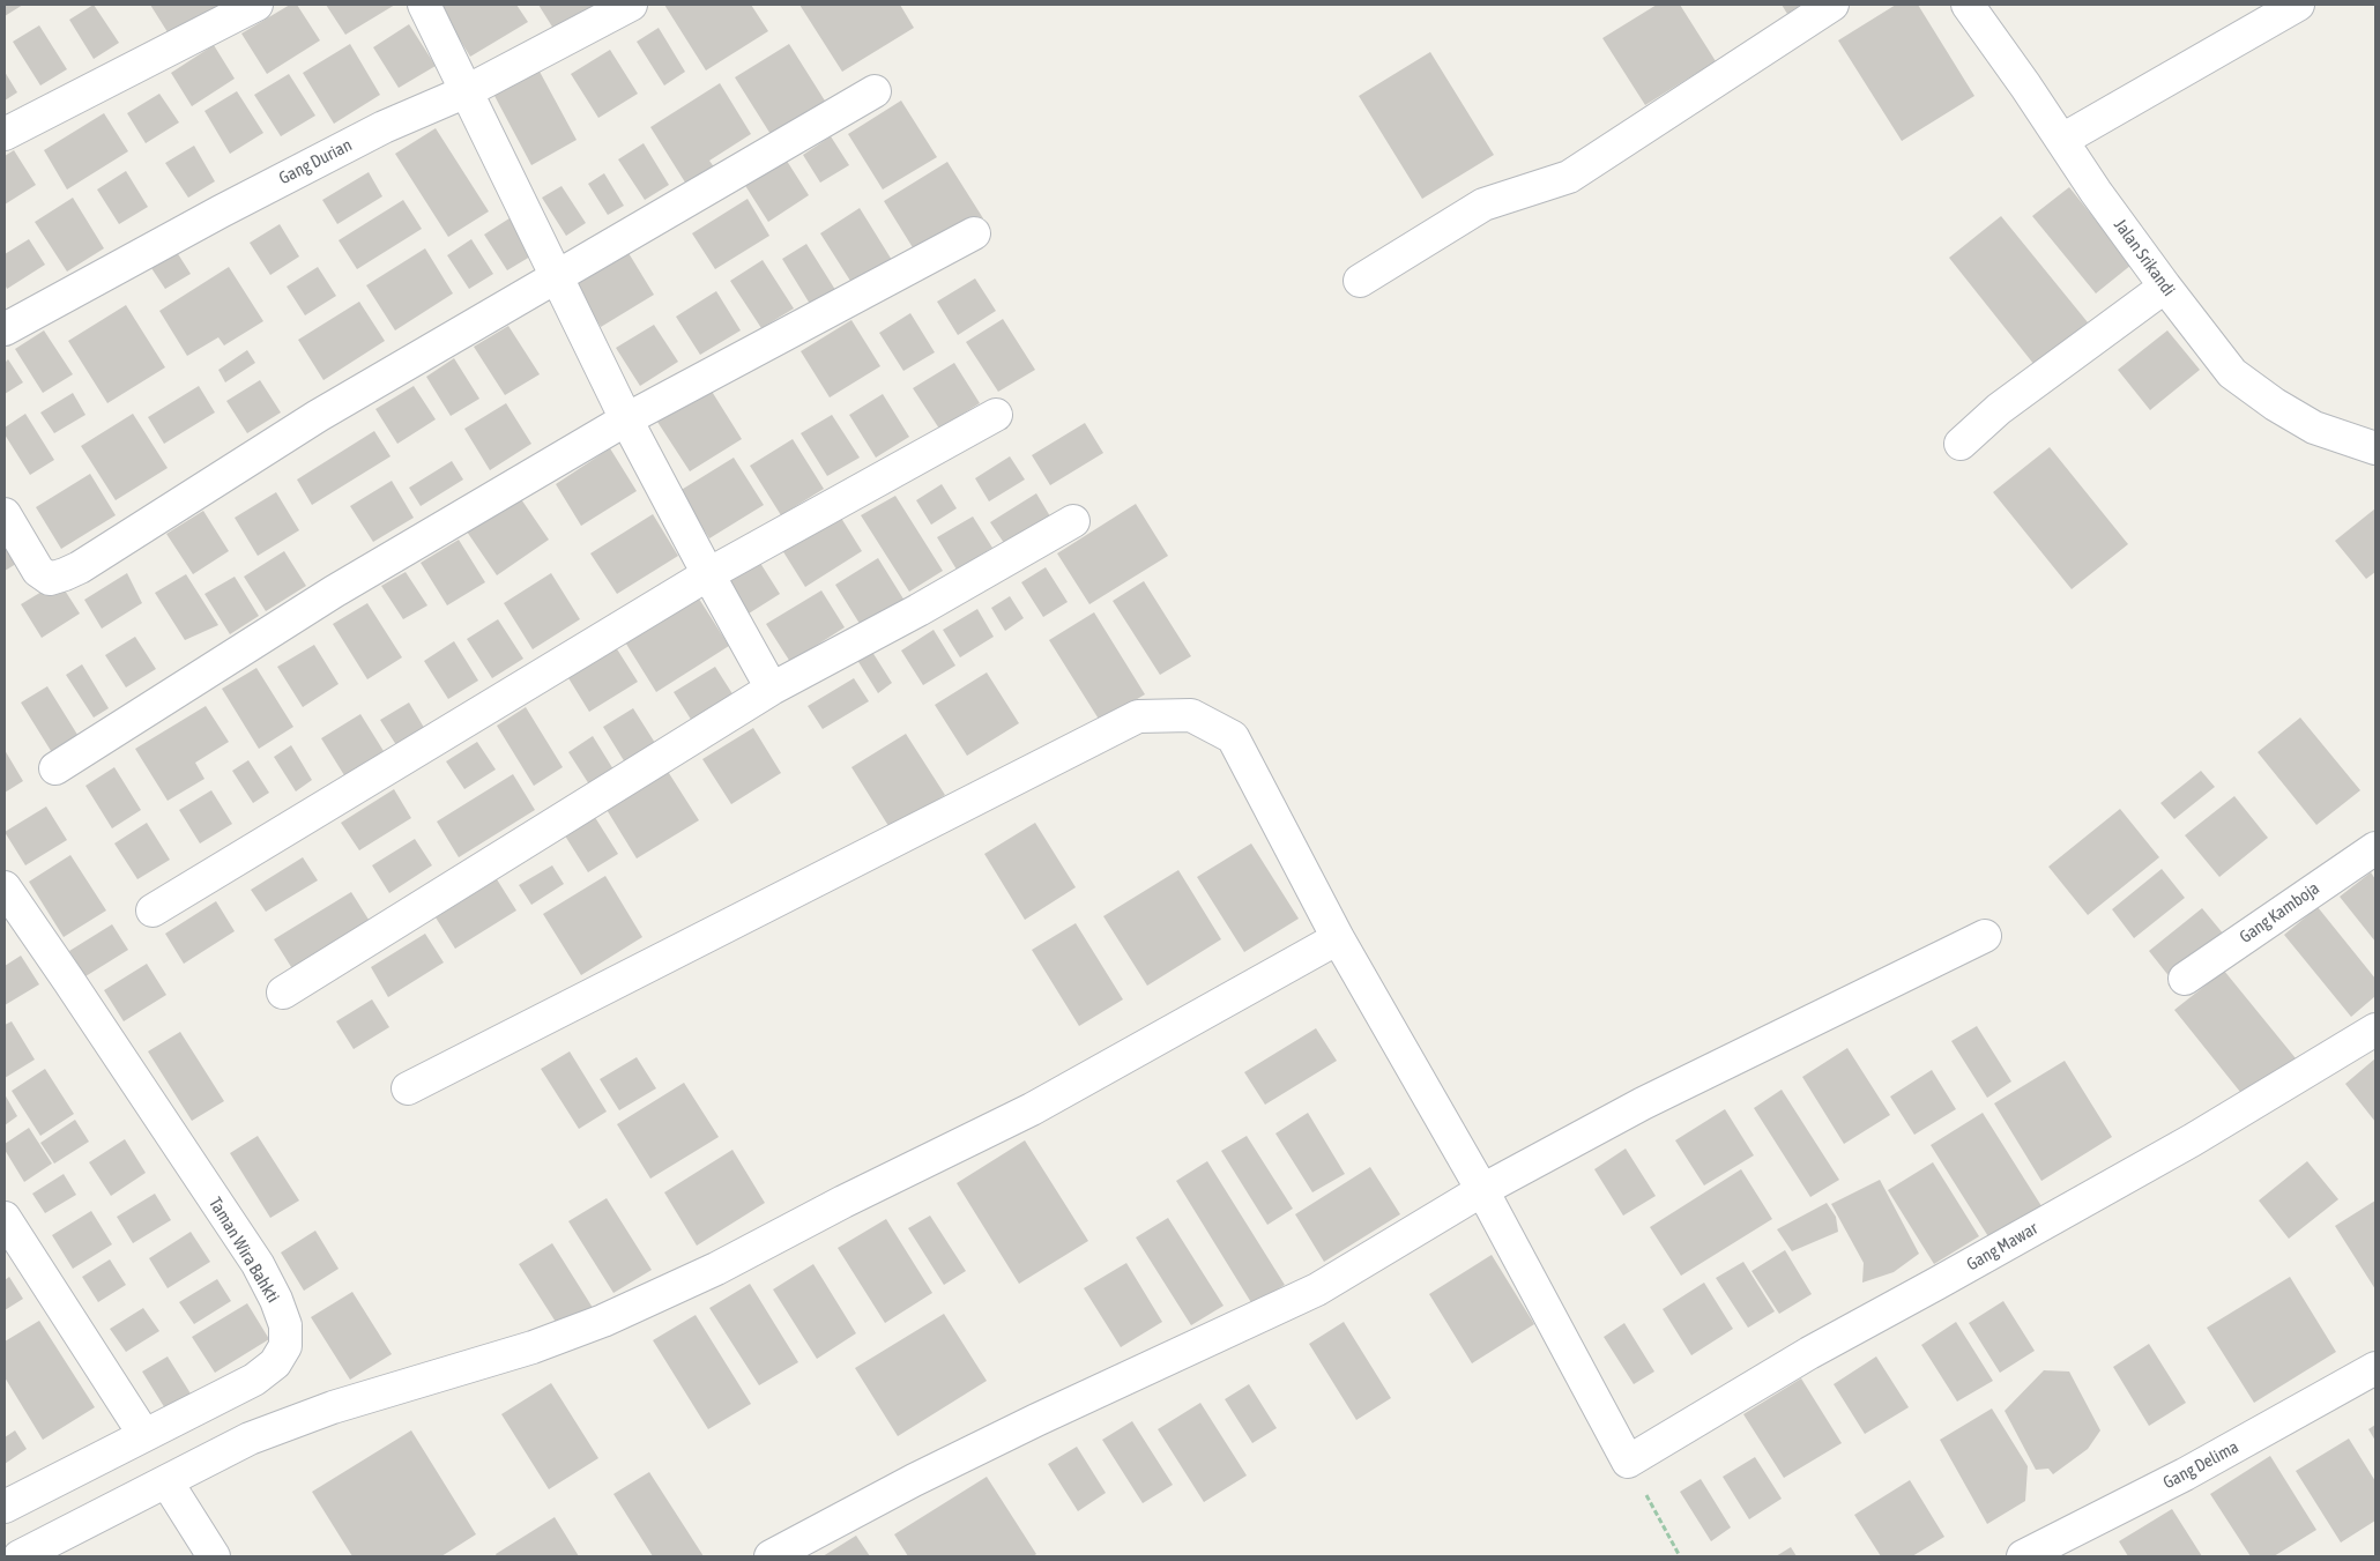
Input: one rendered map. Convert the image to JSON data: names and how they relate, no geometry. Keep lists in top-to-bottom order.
{
  "streets": {
    "street": [
      "Gang Durian",
      "Jalan Srikandi",
      "Gang Kamboja",
      "Gang Mawar",
      "Taman Wira Bahkti",
      "Gang Delima"
    ]
  }
}
